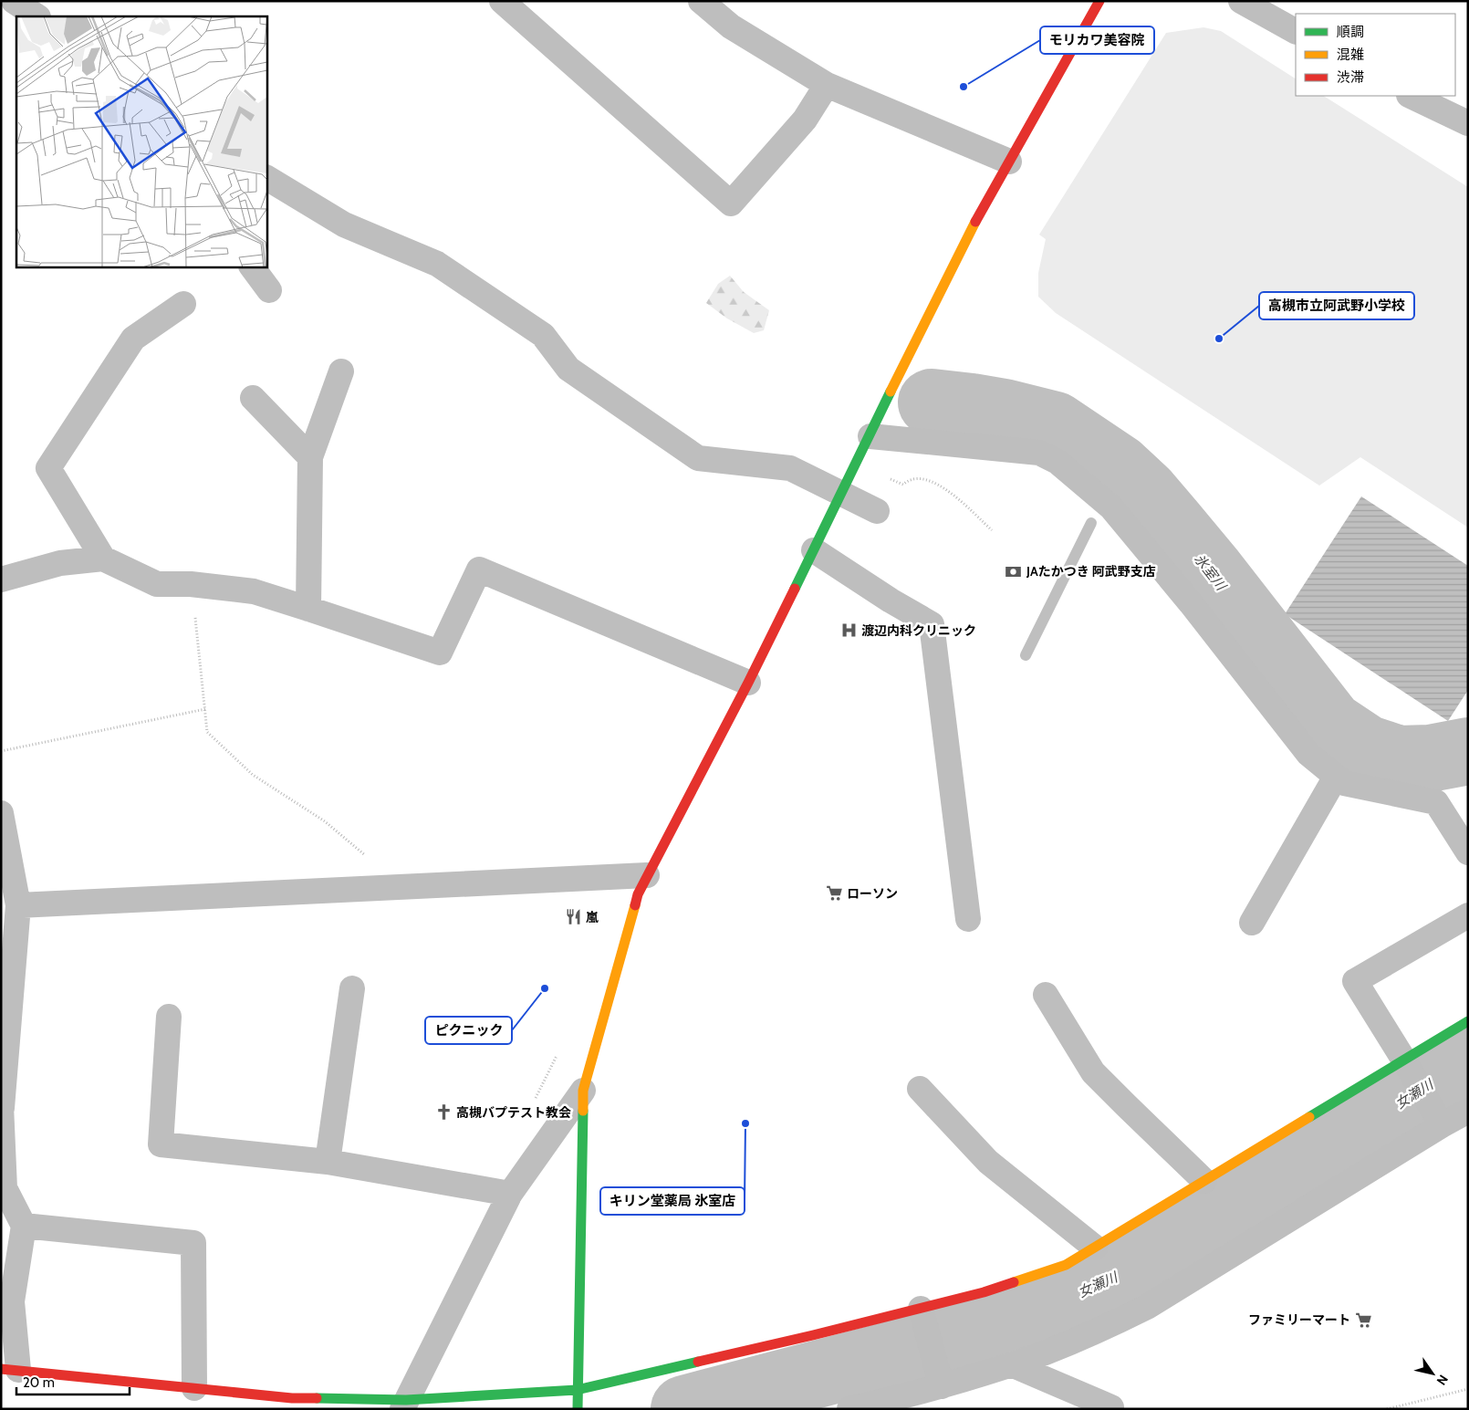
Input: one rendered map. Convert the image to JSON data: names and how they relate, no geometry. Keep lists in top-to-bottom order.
{
  "water": ["氷室川", "女瀬川"],
  "places": {
    "other": [
      "モリカワ美容院",
      "高槻市立阿武野小学校",
      "ピクニック",
      "キリン堂薬局 氷室店"
    ],
    "bank": ["JAたかつき 阿武野支店"],
    "hospital": ["渡辺内科クリニック"],
    "supermarket": ["ローソン", "ファミリーマート"],
    "restaurant": ["嵐"],
    "church": ["高槻バプテスト教会"]
  },
  "legend": ["順調", "混雑", "渋滞"],
  "scale_bar": "20 m",
  "north": "bottom right"
}
